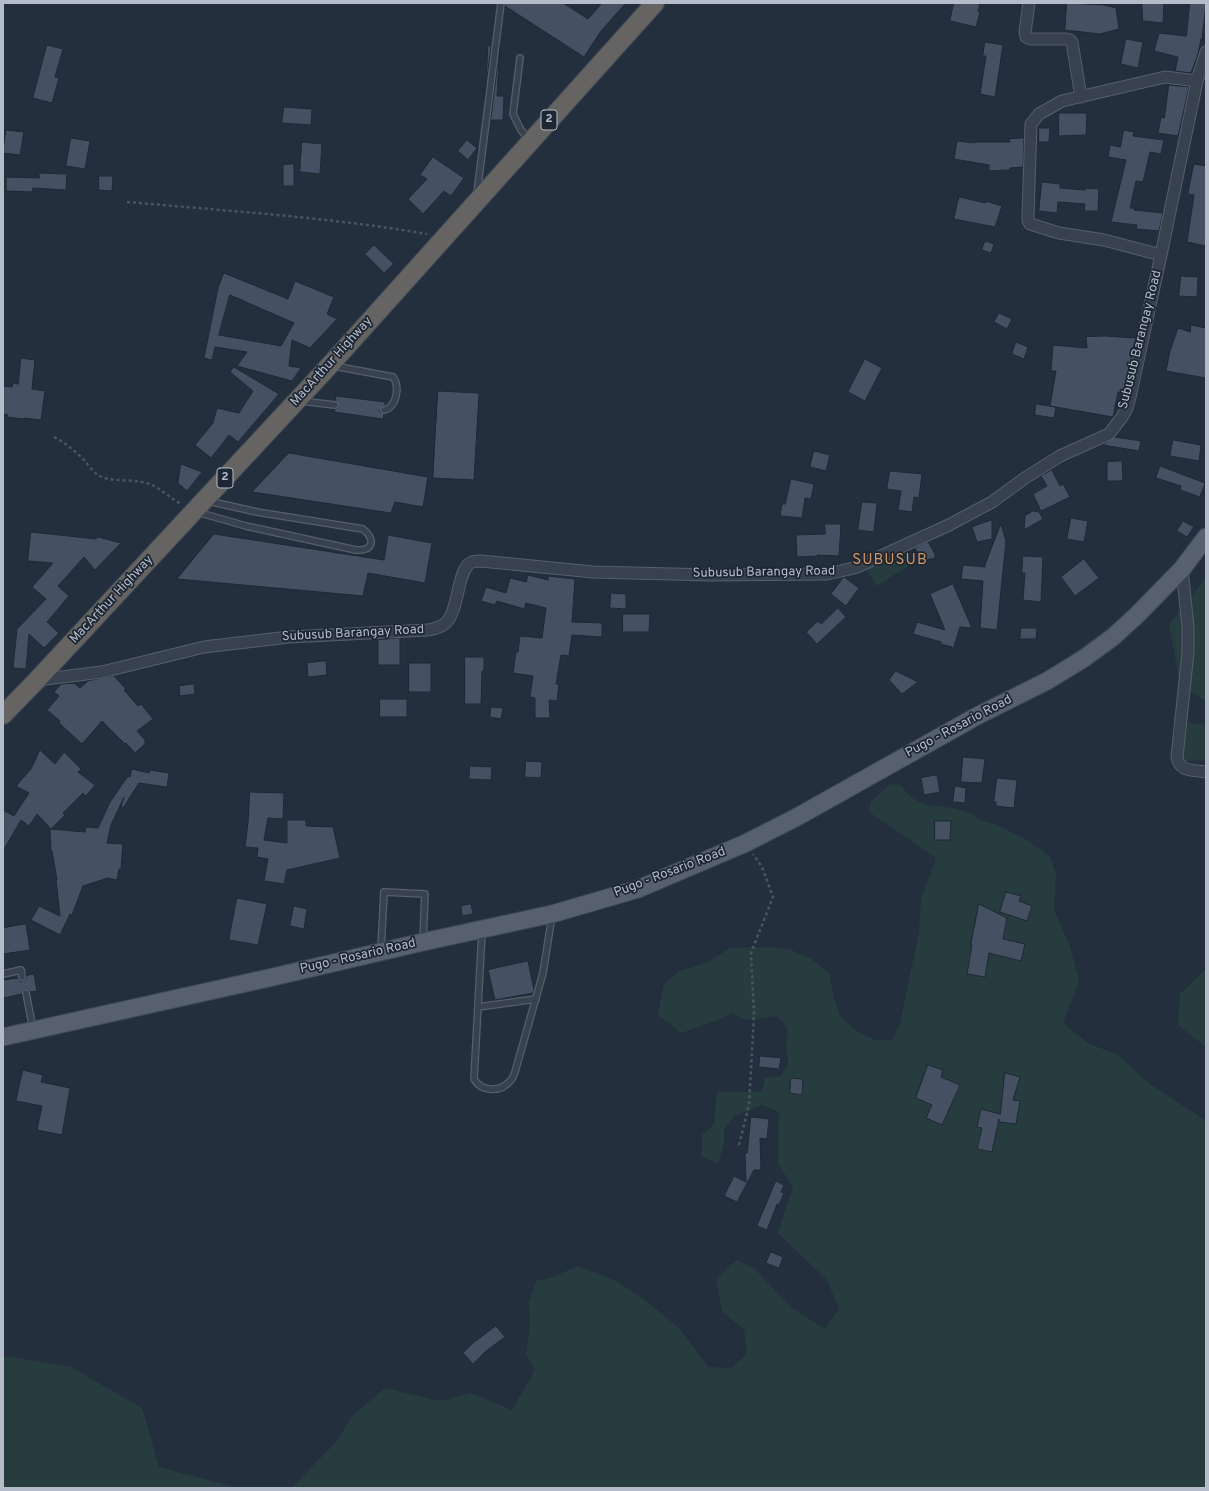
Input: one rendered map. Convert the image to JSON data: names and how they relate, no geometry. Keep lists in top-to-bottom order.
{
  "streets": {
    "highway": ["2", "MacArthur Highway"],
    "main road": ["Pugo - Rosario Road"],
    "street": ["Subusub Barangay Road"]
  },
  "crossings": [
    ["Subusub Barangay Road", "MacArthur Highway"]
  ],
  "districts": ["SUBUSUB"]
}
